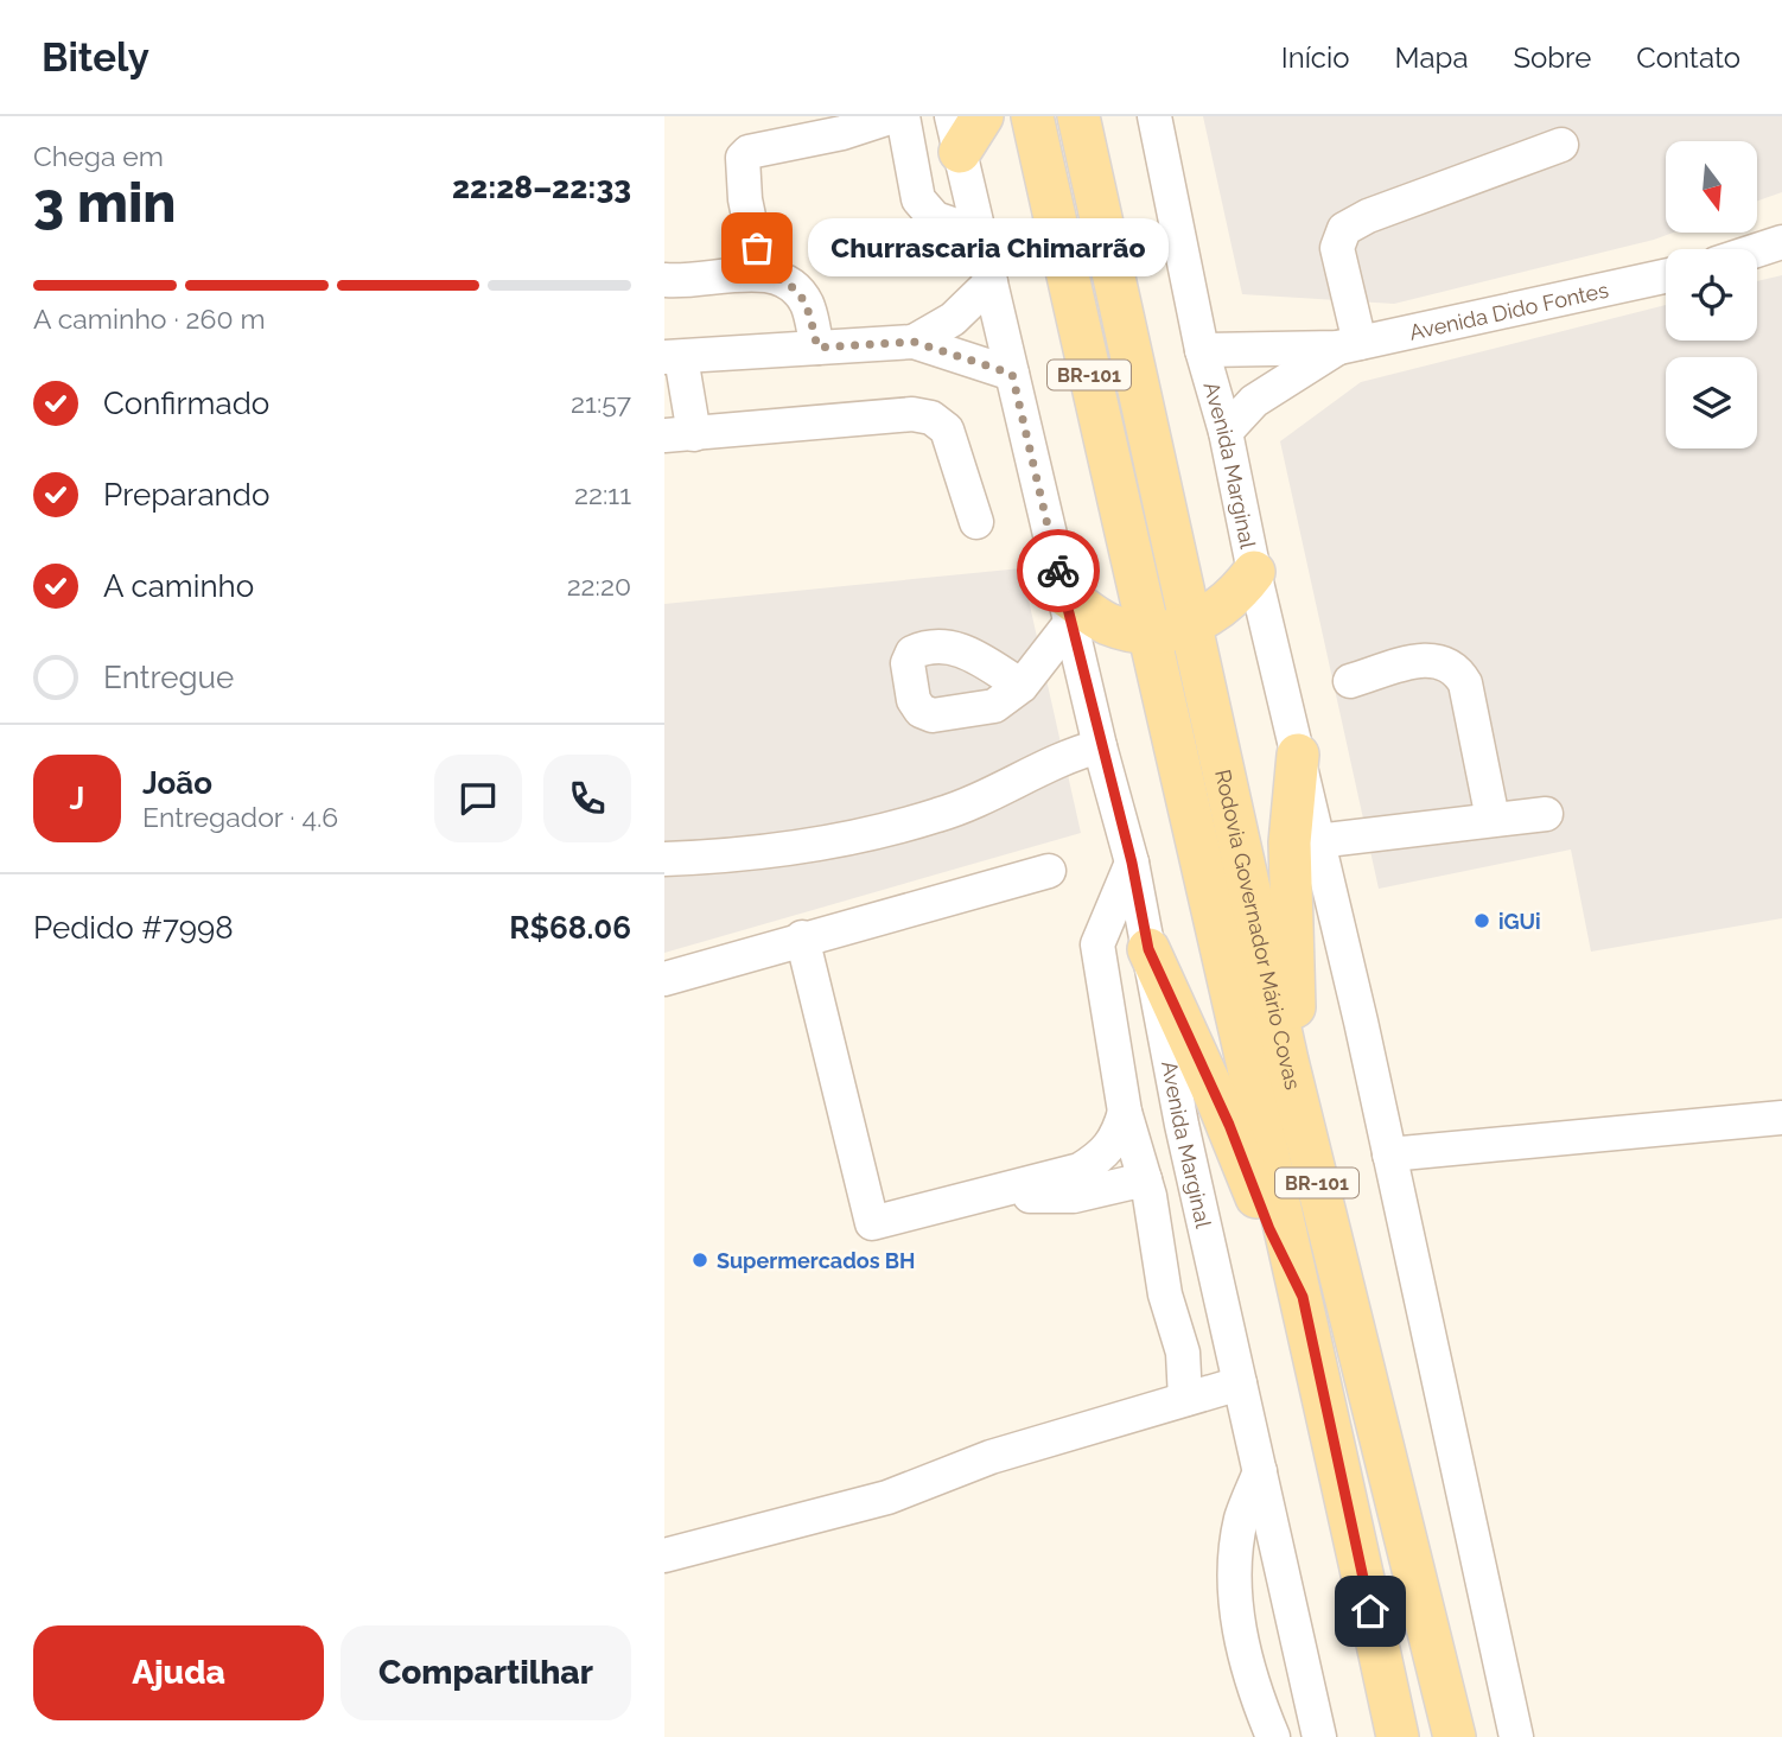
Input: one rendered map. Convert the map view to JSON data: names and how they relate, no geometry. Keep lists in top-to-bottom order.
{
  "streets": {
    "main road": ["BR-101", "Rodovia Governador Mário Covas"],
    "street": ["Avenida Dido Fontes", "Avenida Marginal"]
  },
  "crossings": [
    ["Avenida Dido Fontes", "Avenida Marginal"]
  ],
  "places": ["Churrascaria Chimarrão", "iGUi", "Supermercados BH"],
  "north": "bottom",
  "page": {
    "header": "Bitely",
    "nav": [
      "Início",
      "Mapa",
      "Sobre",
      "Contato"
    ],
    "heading": ["3 min", "Chega em", "22:28–22:33"],
    "panel": [
      "João",
      "Entregador · 4.6",
      "Pedido #7998",
      "R$68.06"
    ],
    "bubble": "Churrascaria Chimarrão",
    "bar": "A caminho · 260 m",
    "list": [
      ["Confirmado", "21:57"],
      ["Preparando", "22:11"],
      ["A caminho", "22:20"],
      "Entregue"
    ],
    "round": "J",
    "buttons": ["Ajuda", "Compartilhar"]
  }
}
